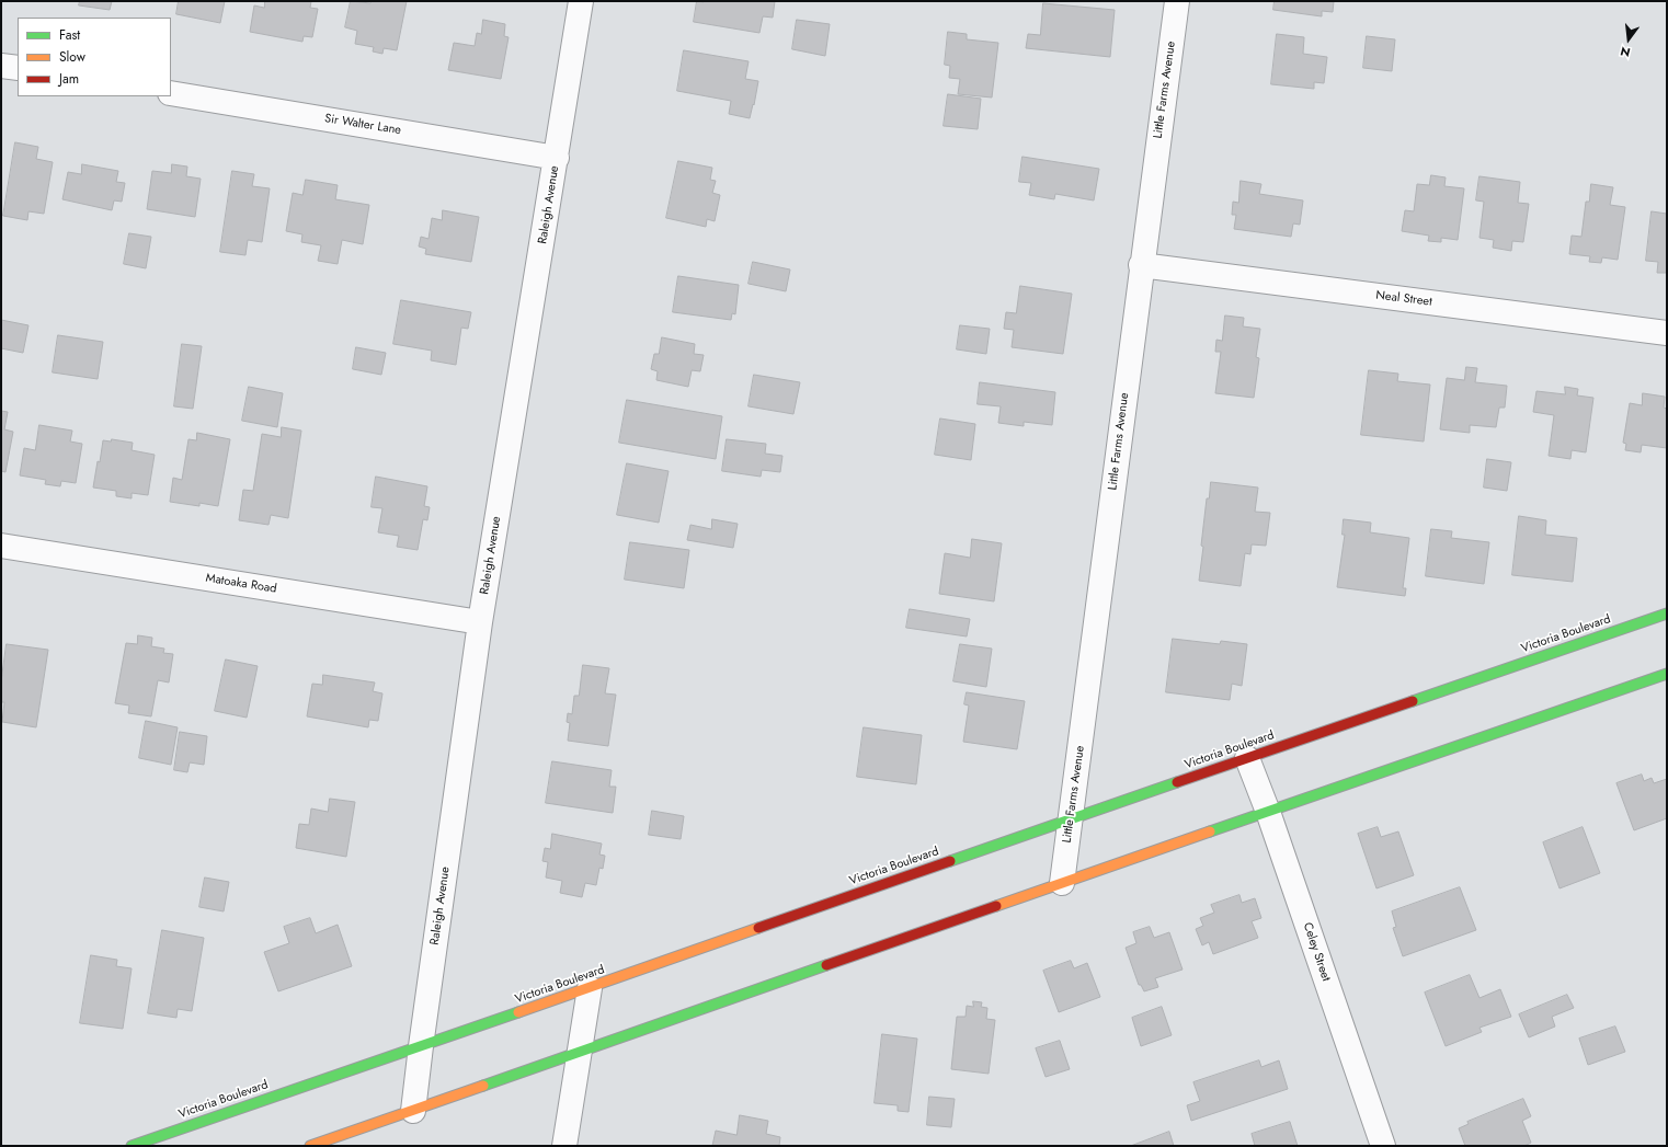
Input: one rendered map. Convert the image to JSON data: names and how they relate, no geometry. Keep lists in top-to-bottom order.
{
  "streets": {
    "main road": ["Victoria Boulevard"],
    "street": [
      "Little Farms Avenue",
      "Sir Walter Lane",
      "Raleigh Avenue",
      "Neal Street",
      "Matoaka Road",
      "Celey Street"
    ]
  },
  "crossings": [
    ["Little Farms Avenue", "Neal Street"],
    ["Little Farms Avenue", "Victoria Boulevard"],
    ["Sir Walter Lane", "Raleigh Avenue"],
    ["Raleigh Avenue", "Matoaka Road"],
    ["Raleigh Avenue", "Victoria Boulevard"],
    ["Victoria Boulevard", "Celey Street"]
  ],
  "legend": ["Fast", "Slow", "Jam"],
  "north": "bottom"
}
